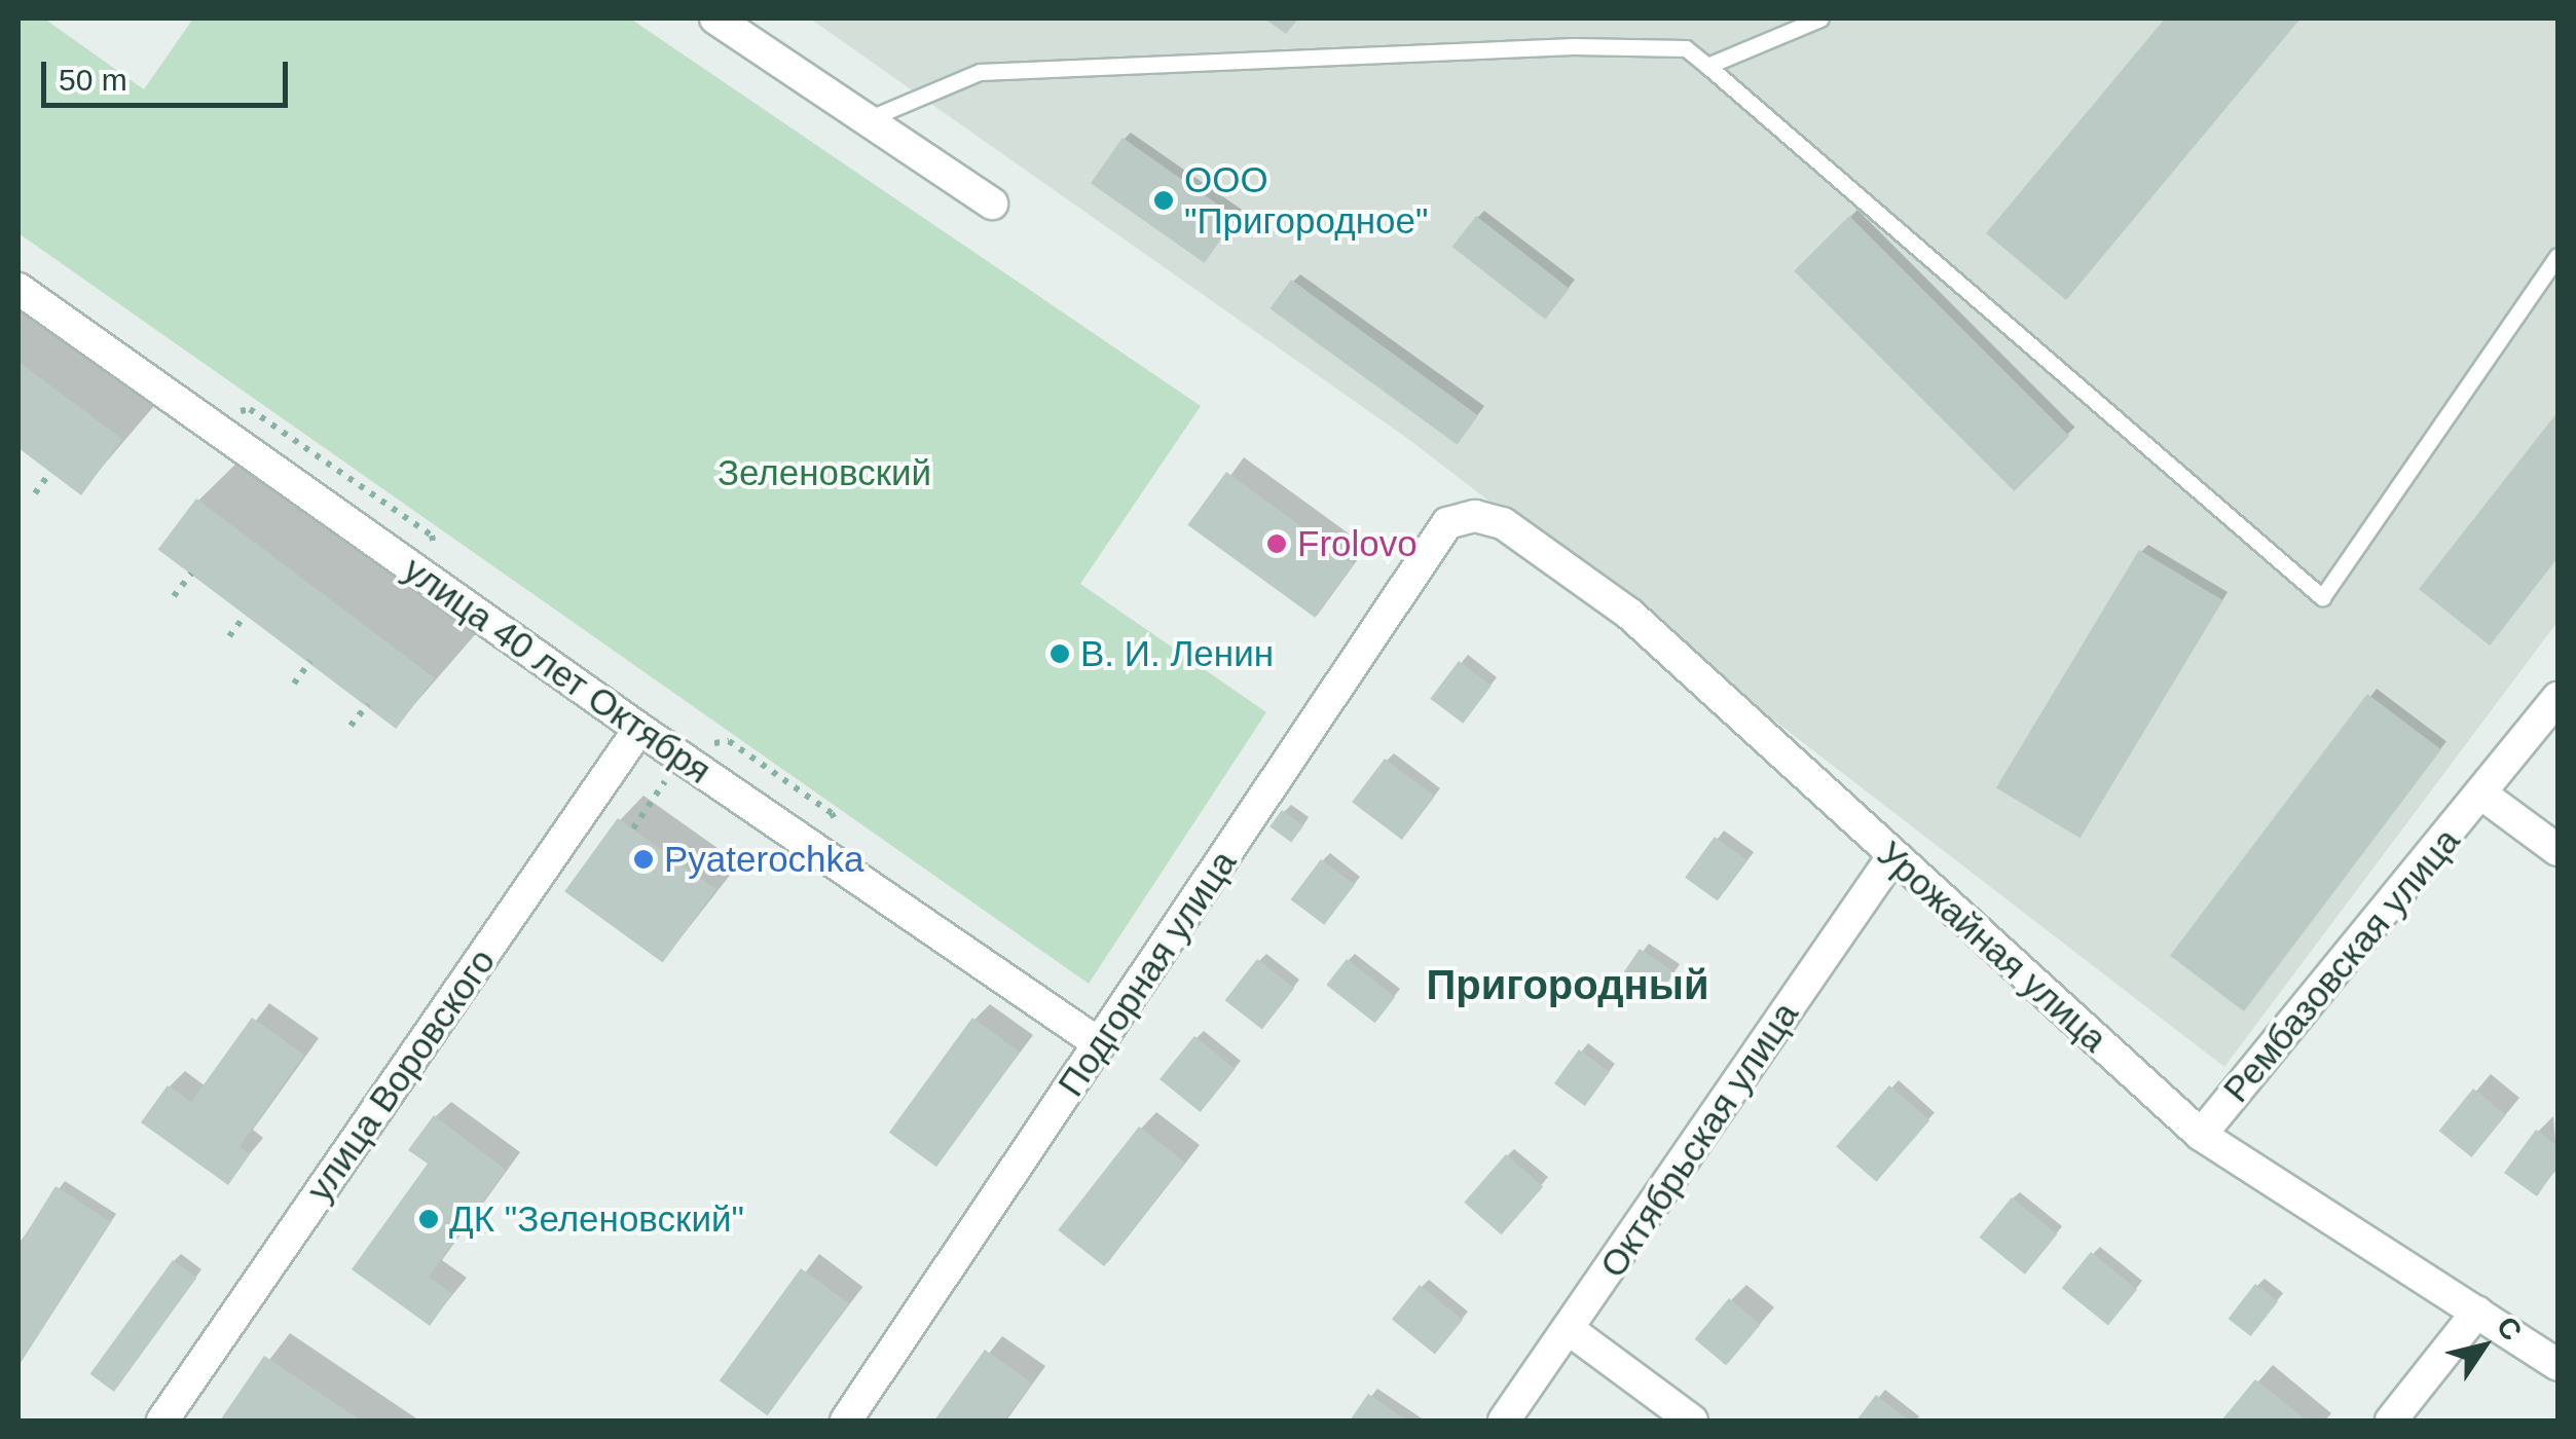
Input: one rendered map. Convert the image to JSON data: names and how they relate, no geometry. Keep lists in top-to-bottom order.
{
  "streets": {
    "street": [
      "улица 40 лет Октября",
      "Урожайная улица",
      "Рембазовская улица",
      "Подгорная улица",
      "улица Воровского",
      "Октябрьская улица"
    ]
  },
  "crossings": [
    ["улица 40 лет Октября", "Подгорная улица"],
    ["улица 40 лет Октября", "улица Воровского"],
    ["Урожайная улица", "Рембазовская улица"],
    ["Урожайная улица", "Подгорная улица"],
    ["Урожайная улица", "Октябрьская улица"]
  ],
  "districts": ["Пригородный"],
  "parks": ["Зеленовский"],
  "places": [
    "ООО \"Пригородное\"",
    "Frolovo",
    "В. И. Ленин",
    "Pyaterochka",
    "ДК \"Зеленовский\""
  ],
  "scale_bar": "50 m",
  "north": "top right"
}
